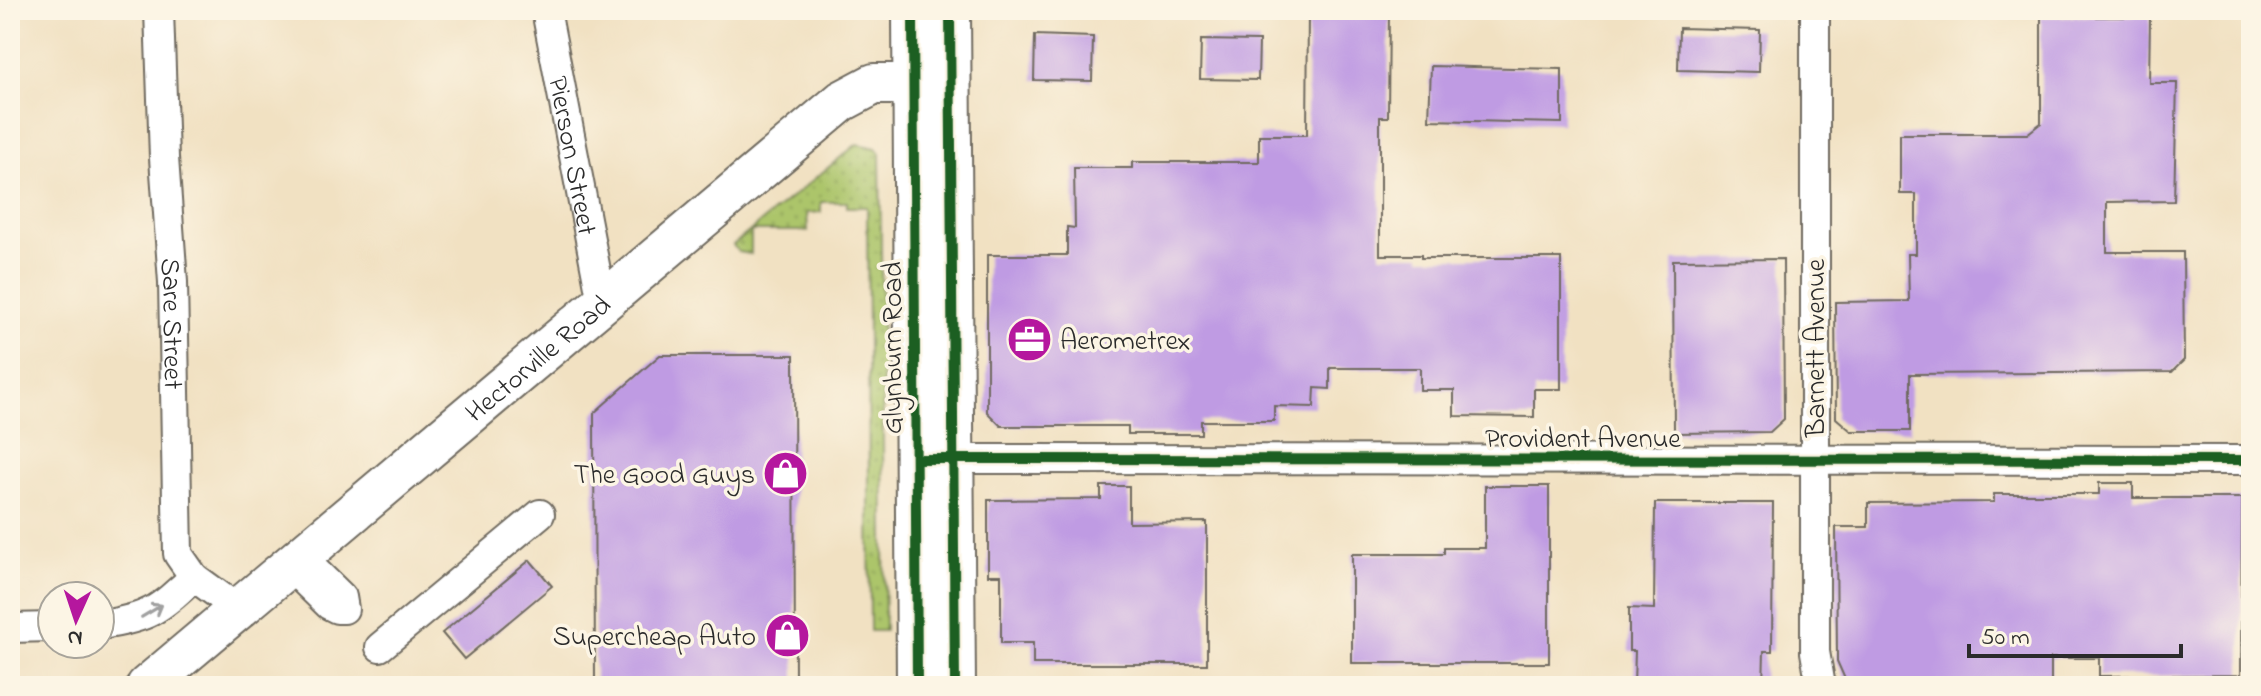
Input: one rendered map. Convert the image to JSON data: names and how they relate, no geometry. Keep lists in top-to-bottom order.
{
  "streets": {
    "main road": ["Glynburn Road", "Hectorville Road"],
    "street": [
      "Pierson Street",
      "Sare Street",
      "Barnett Avenue",
      "Provident Avenue"
    ]
  },
  "crossings": [
    ["Pierson Street", "Hectorville Road"],
    ["Sare Street", "Hectorville Road"],
    ["Glynburn Road", "Hectorville Road"],
    ["Glynburn Road", "Provident Avenue"],
    ["Barnett Avenue", "Provident Avenue"]
  ],
  "places": {
    "office": ["Aerometrex"],
    "shop": ["The Good Guys", "Supercheap Auto"]
  },
  "scale_bar": "50 m",
  "north": "bottom"
}
